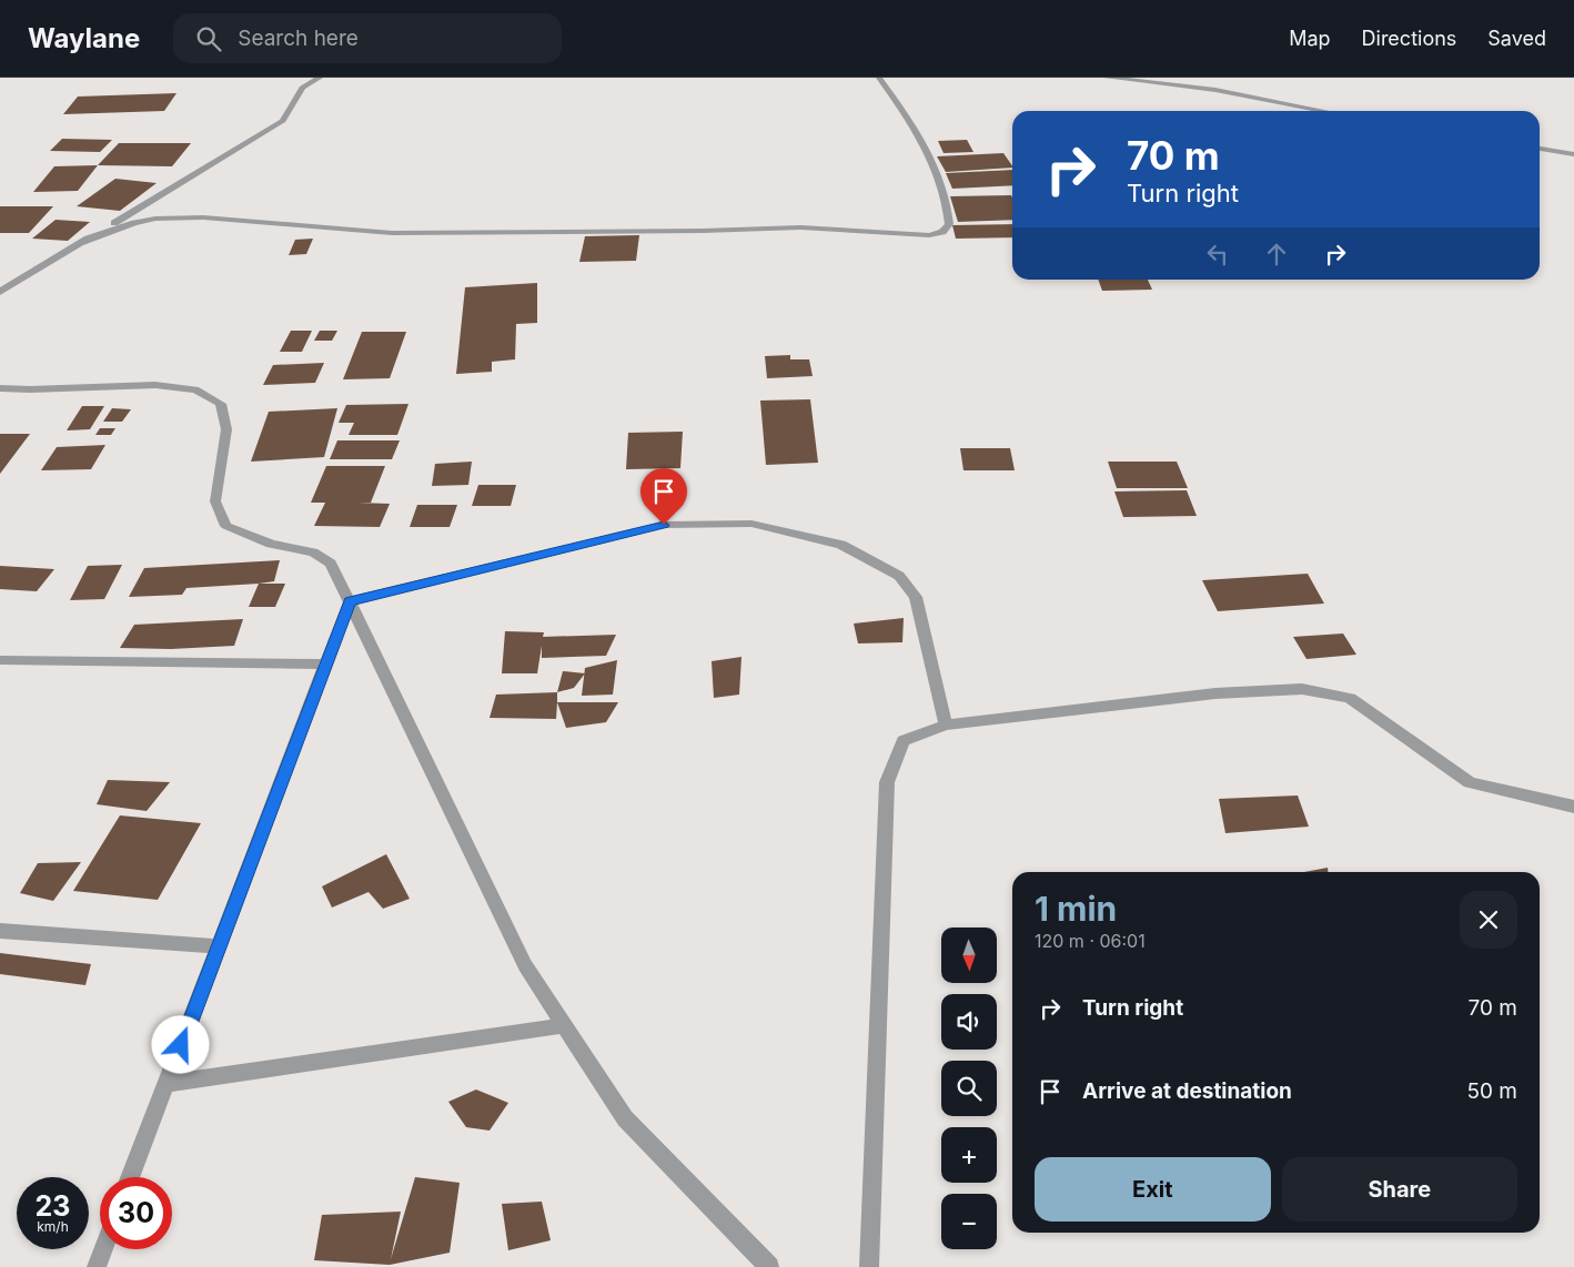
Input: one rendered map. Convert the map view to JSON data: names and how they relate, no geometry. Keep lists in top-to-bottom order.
{
  "north": "bottom",
  "page": {
    "header": "Waylane",
    "search": "Search here",
    "nav": ["Map", "Directions", "Saved"],
    "turn": ["70 m", "Turn right"],
    "heading": ["1 min", "120 m · 06:01"],
    "map_buttons": ["+", "−"],
    "list": [
      {
        "name": "Turn right",
        "value": "70 m"
      },
      {
        "name": "Arrive at destination",
        "value": "50 m"
      }
    ],
    "buttons": ["Exit", "Share"],
    "speed": "23 km/h",
    "limit": "30"
  }
}
